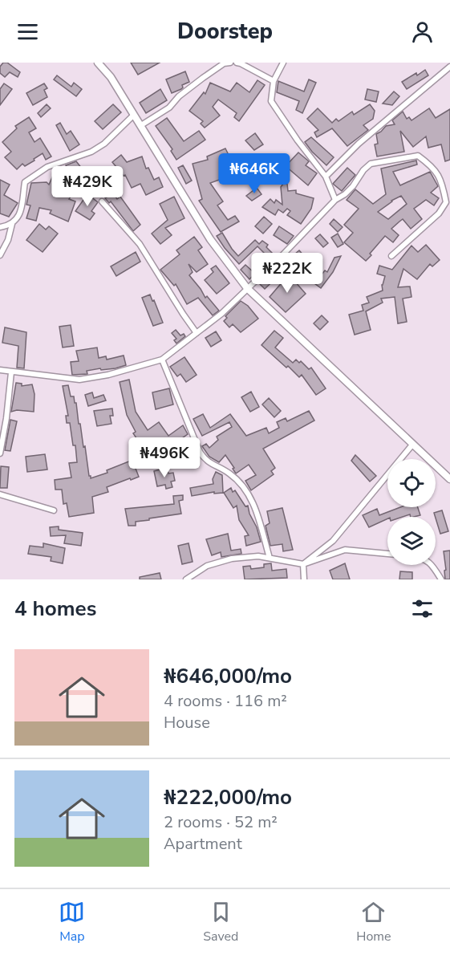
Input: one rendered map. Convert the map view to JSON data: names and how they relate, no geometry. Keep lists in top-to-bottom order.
{
  "page": {
    "header": "Doorstep",
    "price": [
      "₦646K",
      "₦429K",
      "₦222K",
      "₦496K"
    ],
    "heading": "4 homes",
    "list": [
      {
        "name": "₦646,000/mo",
        "note": "4 rooms · 116 m² · House"
      },
      {
        "name": "₦222,000/mo",
        "note": "2 rooms · 52 m² · Apartment"
      }
    ],
    "tabs": ["Map", "Saved", "Home"]
  }
}
